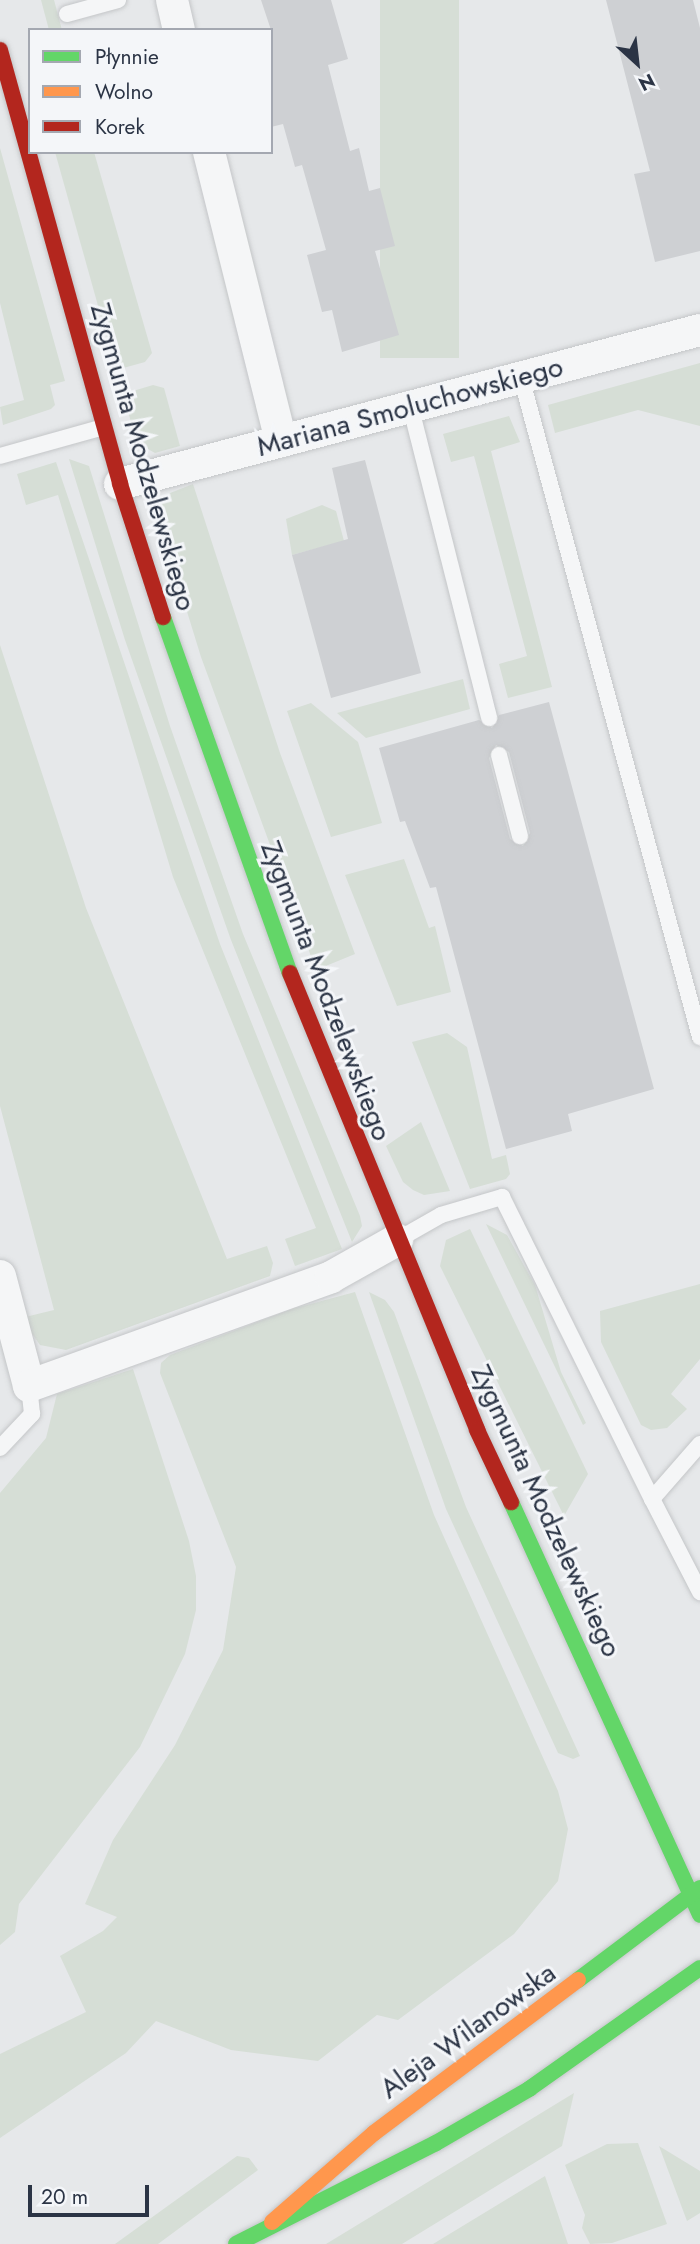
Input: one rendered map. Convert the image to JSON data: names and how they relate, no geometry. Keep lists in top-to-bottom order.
{
  "streets": {
    "street": ["Mariana Smoluchowskiego", "Zygmunta Modzelewskiego", "Aleja Wilanowska"]
  },
  "crossings": [
    ["Mariana Smoluchowskiego", "Zygmunta Modzelewskiego"],
    ["Zygmunta Modzelewskiego", "Aleja Wilanowska"]
  ],
  "legend": ["Płynnie", "Wolno", "Korek"],
  "scale_bar": "20 m",
  "north": "bottom right"
}
